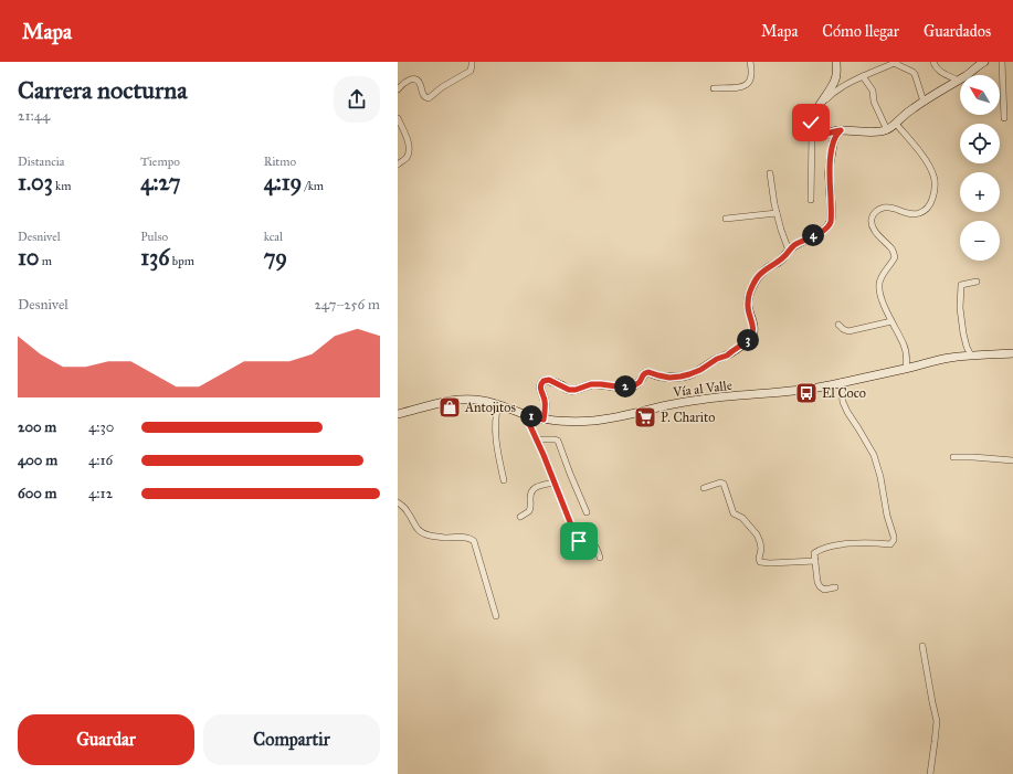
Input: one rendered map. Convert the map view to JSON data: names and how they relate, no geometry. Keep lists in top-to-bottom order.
{
  "streets": {
    "street": ["Vía al Valle"]
  },
  "places": {
    "bus stop": ["El Coco"],
    "shop": ["Antojitos"],
    "supermarket": ["P. Charito"]
  },
  "north": "top left",
  "page": {
    "header": "Mapa",
    "nav": ["Mapa", "Cómo llegar", "Guardados"],
    "heading": ["Carrera nocturna", "21:44"],
    "map_buttons": ["+", "−"],
    "stats": [
      ["Distancia", "1.03 km"],
      ["Tiempo", "4:27"],
      ["Ritmo", "4:19 /km"],
      ["Desnivel", "10 m"],
      ["Pulso", "136 bpm"],
      ["kcal", "79"]
    ],
    "pins": [
      "4",
      "3",
      "2",
      "1"
    ],
    "chart": ["Desnivel", "247–256 m"],
    "list": [
      {
        "name": "200 m",
        "note": "4:30"
      },
      {
        "name": "400 m",
        "note": "4:16"
      },
      {
        "name": "600 m",
        "note": "4:12"
      }
    ],
    "buttons": ["Guardar", "Compartir"]
  }
}
